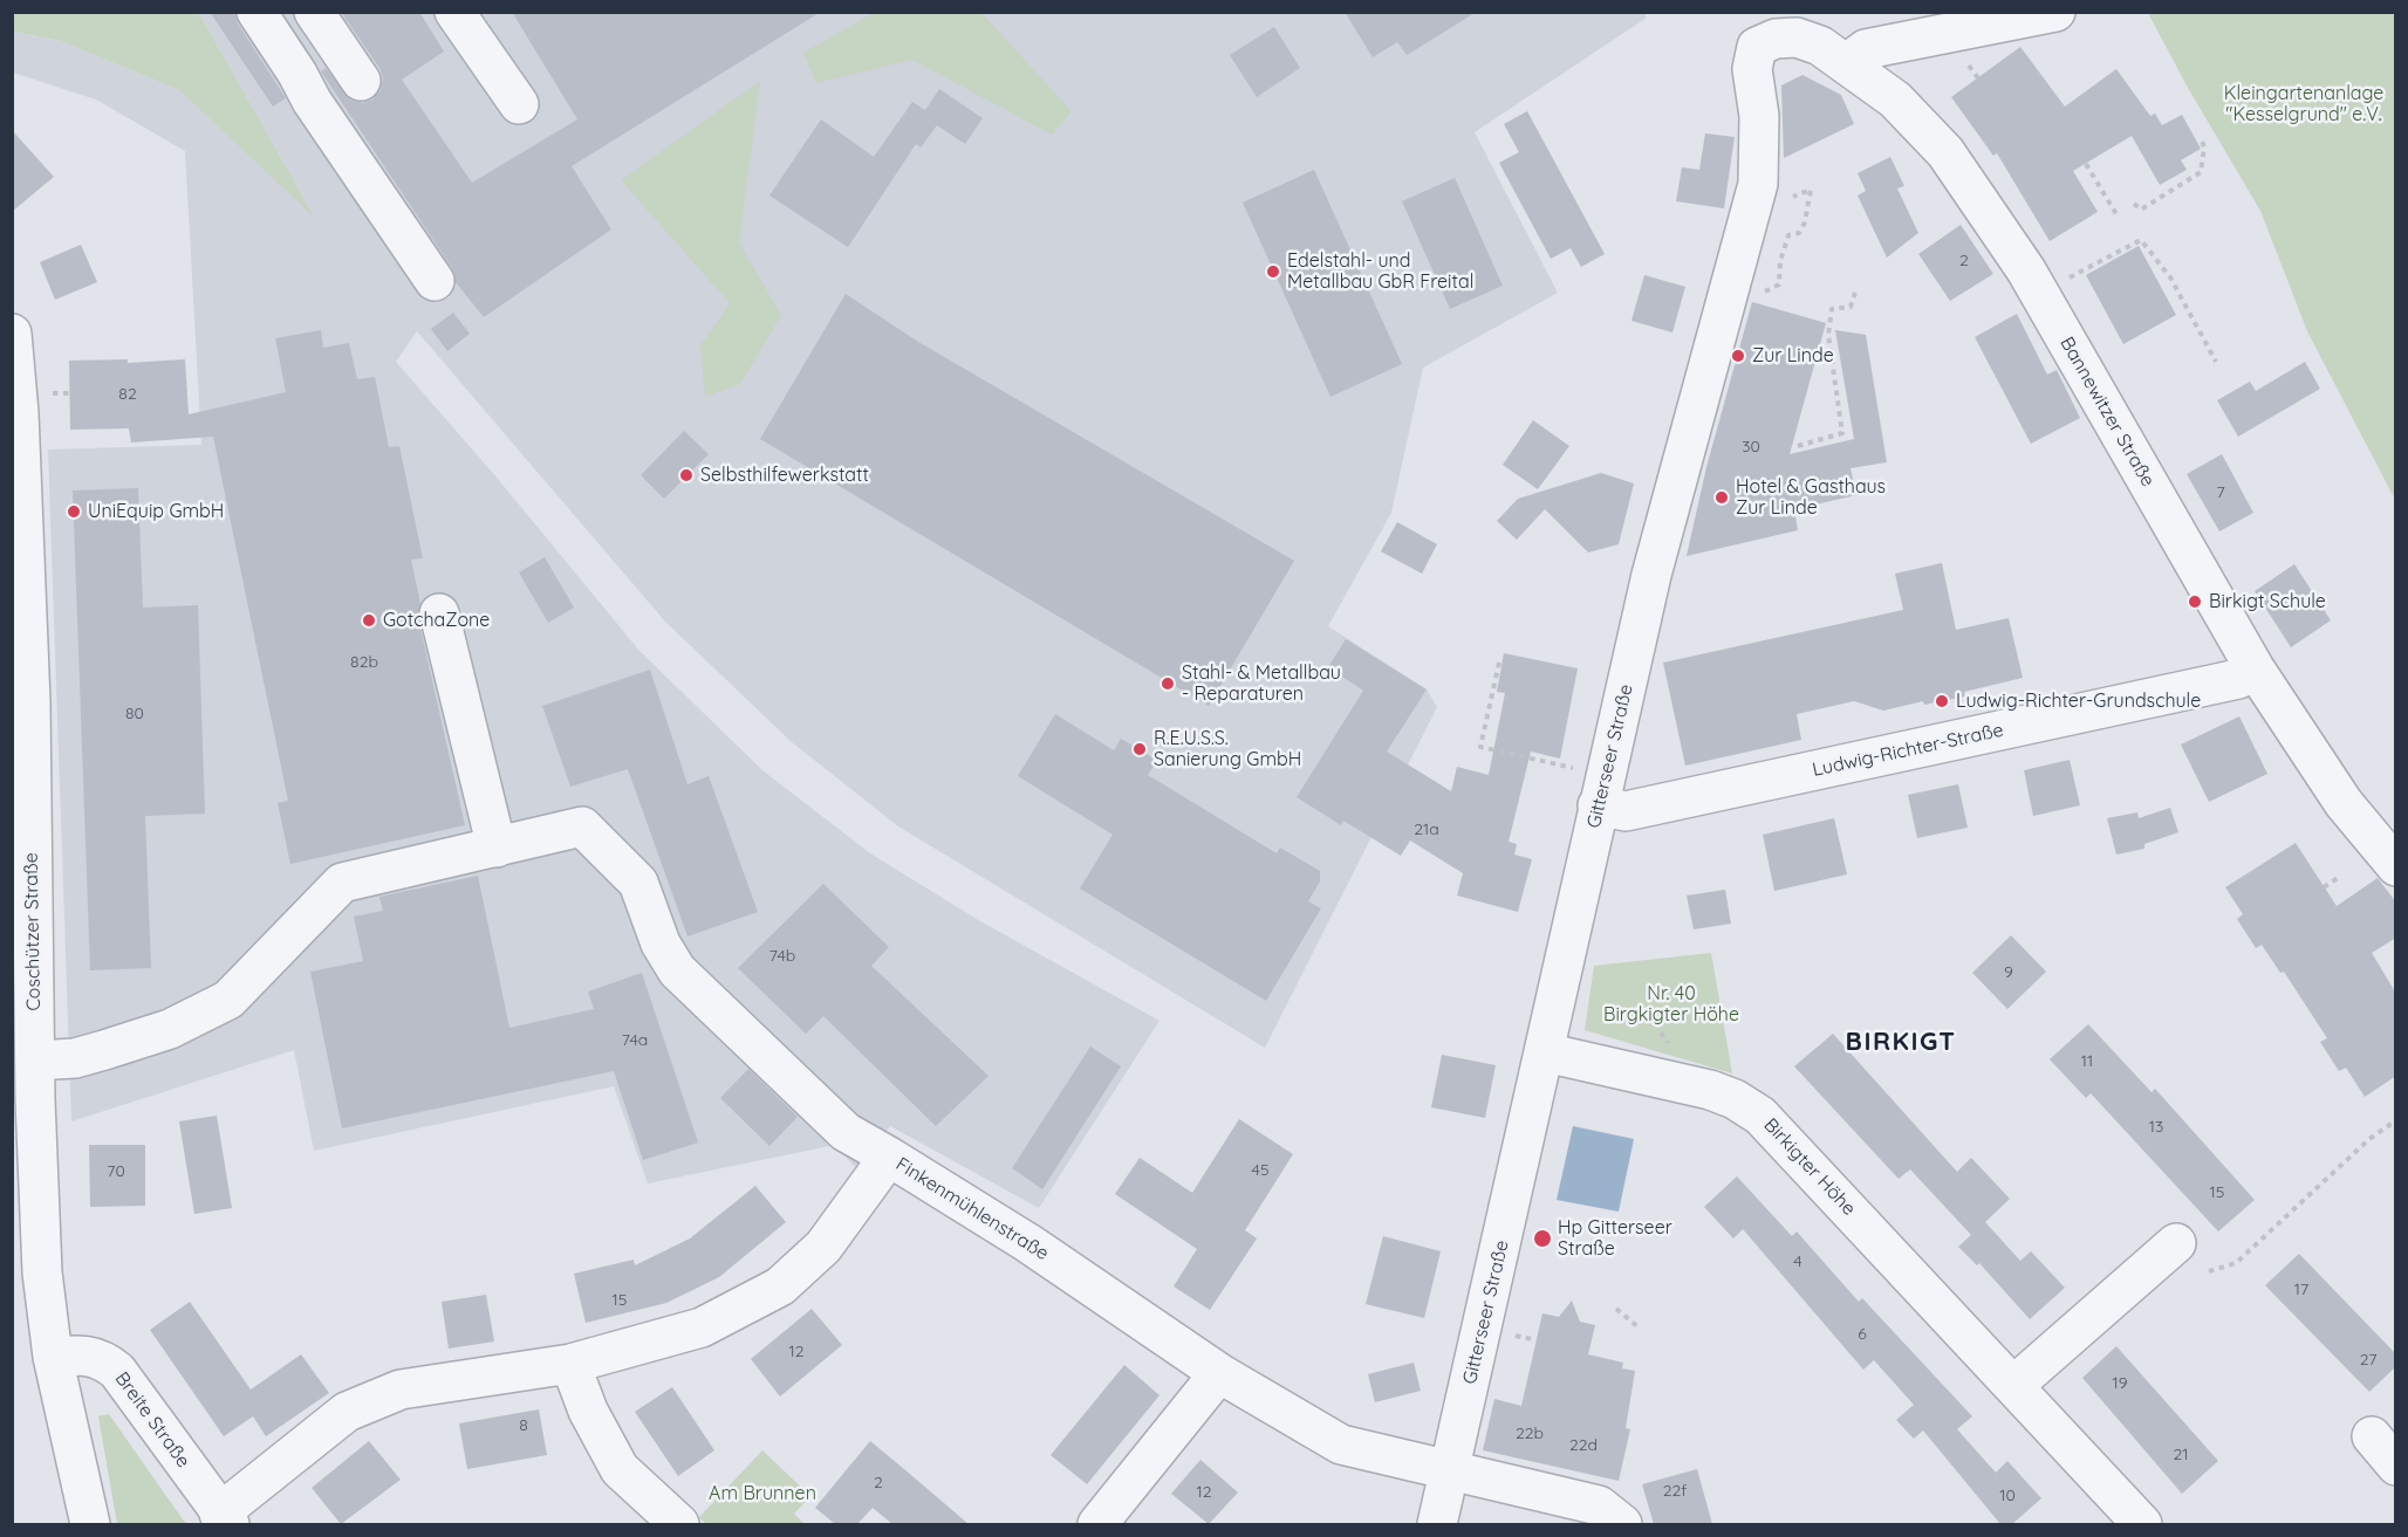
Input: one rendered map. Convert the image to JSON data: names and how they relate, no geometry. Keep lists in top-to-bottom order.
{
  "streets": {
    "street": [
      "Bannewitzer Straße",
      "Ludwig-Richter-Straße",
      "Gitterseer Straße",
      "Coschützer Straße",
      "Birkigter Höhe",
      "Finkenmühlenstraße",
      "Breite Straße"
    ]
  },
  "crossings": [
    ["Bannewitzer Straße", "Ludwig-Richter-Straße"],
    ["Bannewitzer Straße", "Gitterseer Straße"],
    ["Ludwig-Richter-Straße", "Gitterseer Straße"],
    ["Gitterseer Straße", "Birkigter Höhe"],
    ["Gitterseer Straße", "Finkenmühlenstraße"],
    ["Coschützer Straße", "Breite Straße"],
    ["Finkenmühlenstraße", "Breite Straße"]
  ],
  "districts": ["BIRKIGT"],
  "parks": ["Kleingartenanlage \"Kesselgrund\" e.V.", "Nr. 40 Birgkigter Höhe", "Am Brunnen"],
  "places": [
    "Edelstahl- und Metallbau GbR Freital",
    "Zur Linde",
    "Selbsthilfewerkstatt",
    "Hotel & Gasthaus Zur Linde",
    "UniEquip GmbH",
    "Birkigt Schule",
    "GotchaZone",
    "Stahl- & Metallbau - Reparaturen",
    "Ludwig-Richter-Grundschule",
    "R.E.U.S.S. Sanierung GmbH",
    "Hp Gitterseer Straße"
  ],
  "house_numbers": [
    "2",
    "82",
    "30",
    "7",
    "82b",
    "80",
    "21a",
    "74b",
    "9",
    "74a",
    "11",
    "13",
    "45",
    "70",
    "15",
    "4",
    "17",
    "15",
    "6",
    "12",
    "27",
    "19",
    "8",
    "22b",
    "22d",
    "21",
    "2",
    "22f",
    "12",
    "10"
  ]
}
